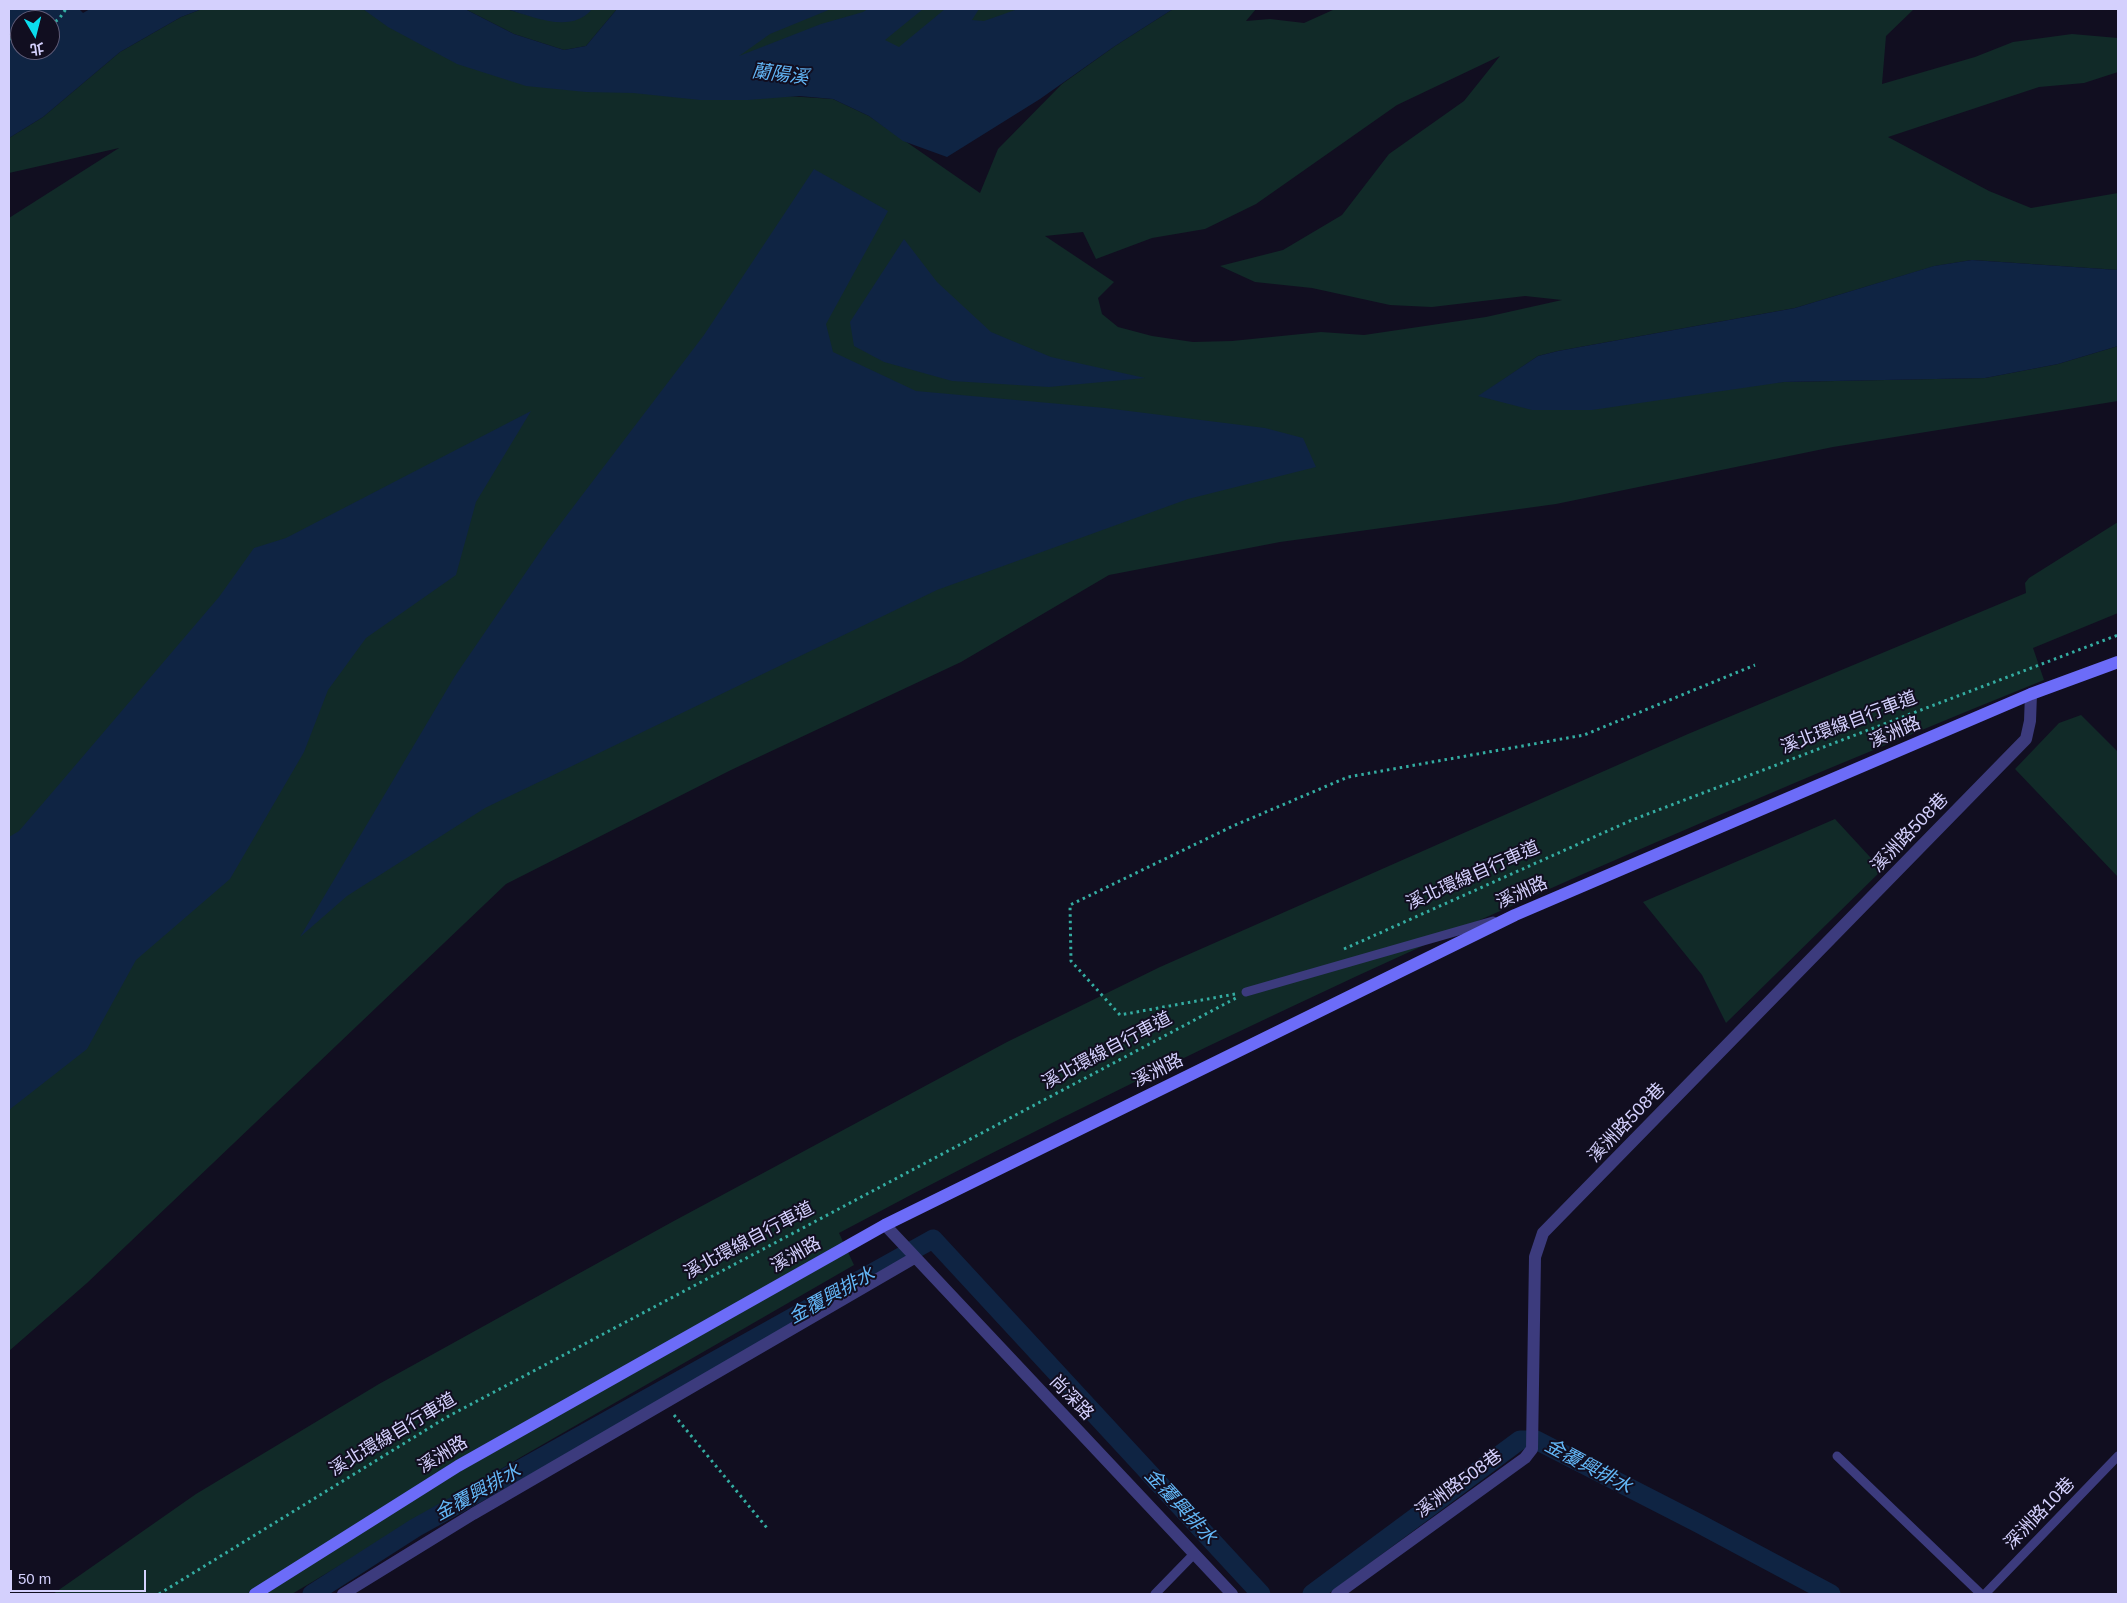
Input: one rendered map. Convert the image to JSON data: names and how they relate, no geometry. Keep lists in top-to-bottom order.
{
  "streets": {
    "street": ["溪洲路", "溪洲路508巷", "尚深路"],
    "lane": ["深洲路10巷"],
    "path": ["溪北環線自行車道"]
  },
  "crossings": [
    ["溪洲路", "溪洲路508巷"],
    ["溪洲路", "尚深路"]
  ],
  "water": ["蘭陽溪", "金覆興排水"],
  "scale_bar": "50 m",
  "north": "bottom"
}
